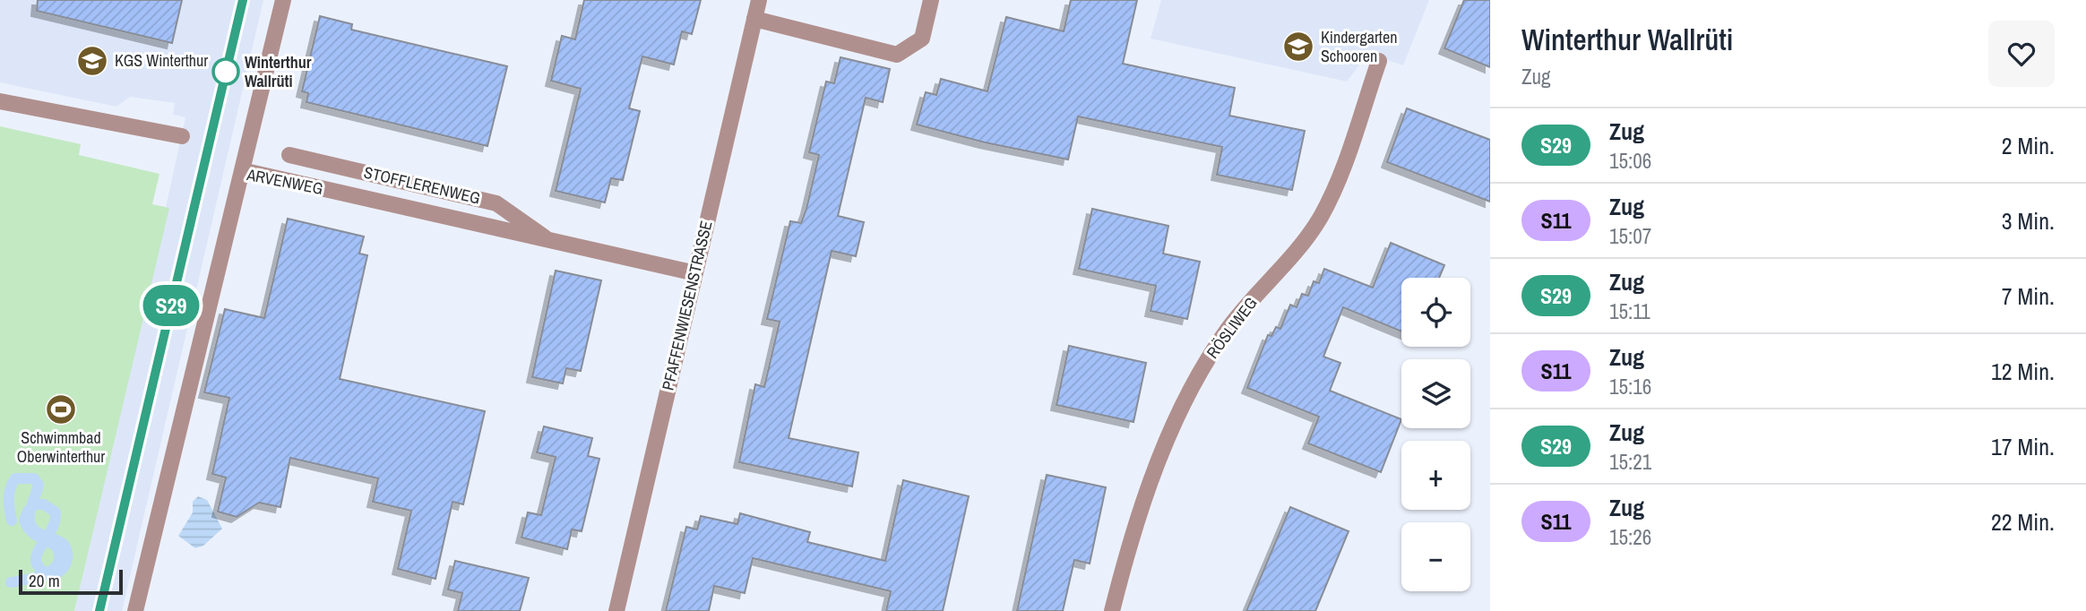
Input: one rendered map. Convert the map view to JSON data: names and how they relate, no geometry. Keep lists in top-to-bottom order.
{
  "streets": {
    "street": [
      "ARVENWEG",
      "STOFFLERENWEG",
      "PFAFFENWIESENSTRASSE",
      "RÖSLIWEG"
    ]
  },
  "crossings": [
    ["ARVENWEG", "STOFFLERENWEG"],
    ["ARVENWEG", "PFAFFENWIESENSTRASSE"]
  ],
  "places": {
    "school or university": ["Kindergarten Schooren", "KGS Winterthur"],
    "other": ["Winterthur Wallrüti"],
    "sports": ["Schwimmbad Oberwinterthur"]
  },
  "scale_bar": "20 m",
  "page": {
    "on_map": "S29",
    "heading": ["Winterthur Wallrüti", "Zug"],
    "list": [
      {
        "mark": "S29",
        "name": "Zug",
        "note": "15:06",
        "value": "2 Min."
      },
      {
        "mark": "S11",
        "name": "Zug",
        "note": "15:07",
        "value": "3 Min."
      },
      {
        "mark": "S29",
        "name": "Zug",
        "note": "15:11",
        "value": "7 Min."
      },
      {
        "mark": "S11",
        "name": "Zug",
        "note": "15:16",
        "value": "12 Min."
      },
      {
        "mark": "S29",
        "name": "Zug",
        "note": "15:21",
        "value": "17 Min."
      },
      {
        "mark": "S11",
        "name": "Zug",
        "note": "15:26",
        "value": "22 Min."
      }
    ],
    "map_buttons": ["+", "−"],
    "scale": "20 m"
  }
}
